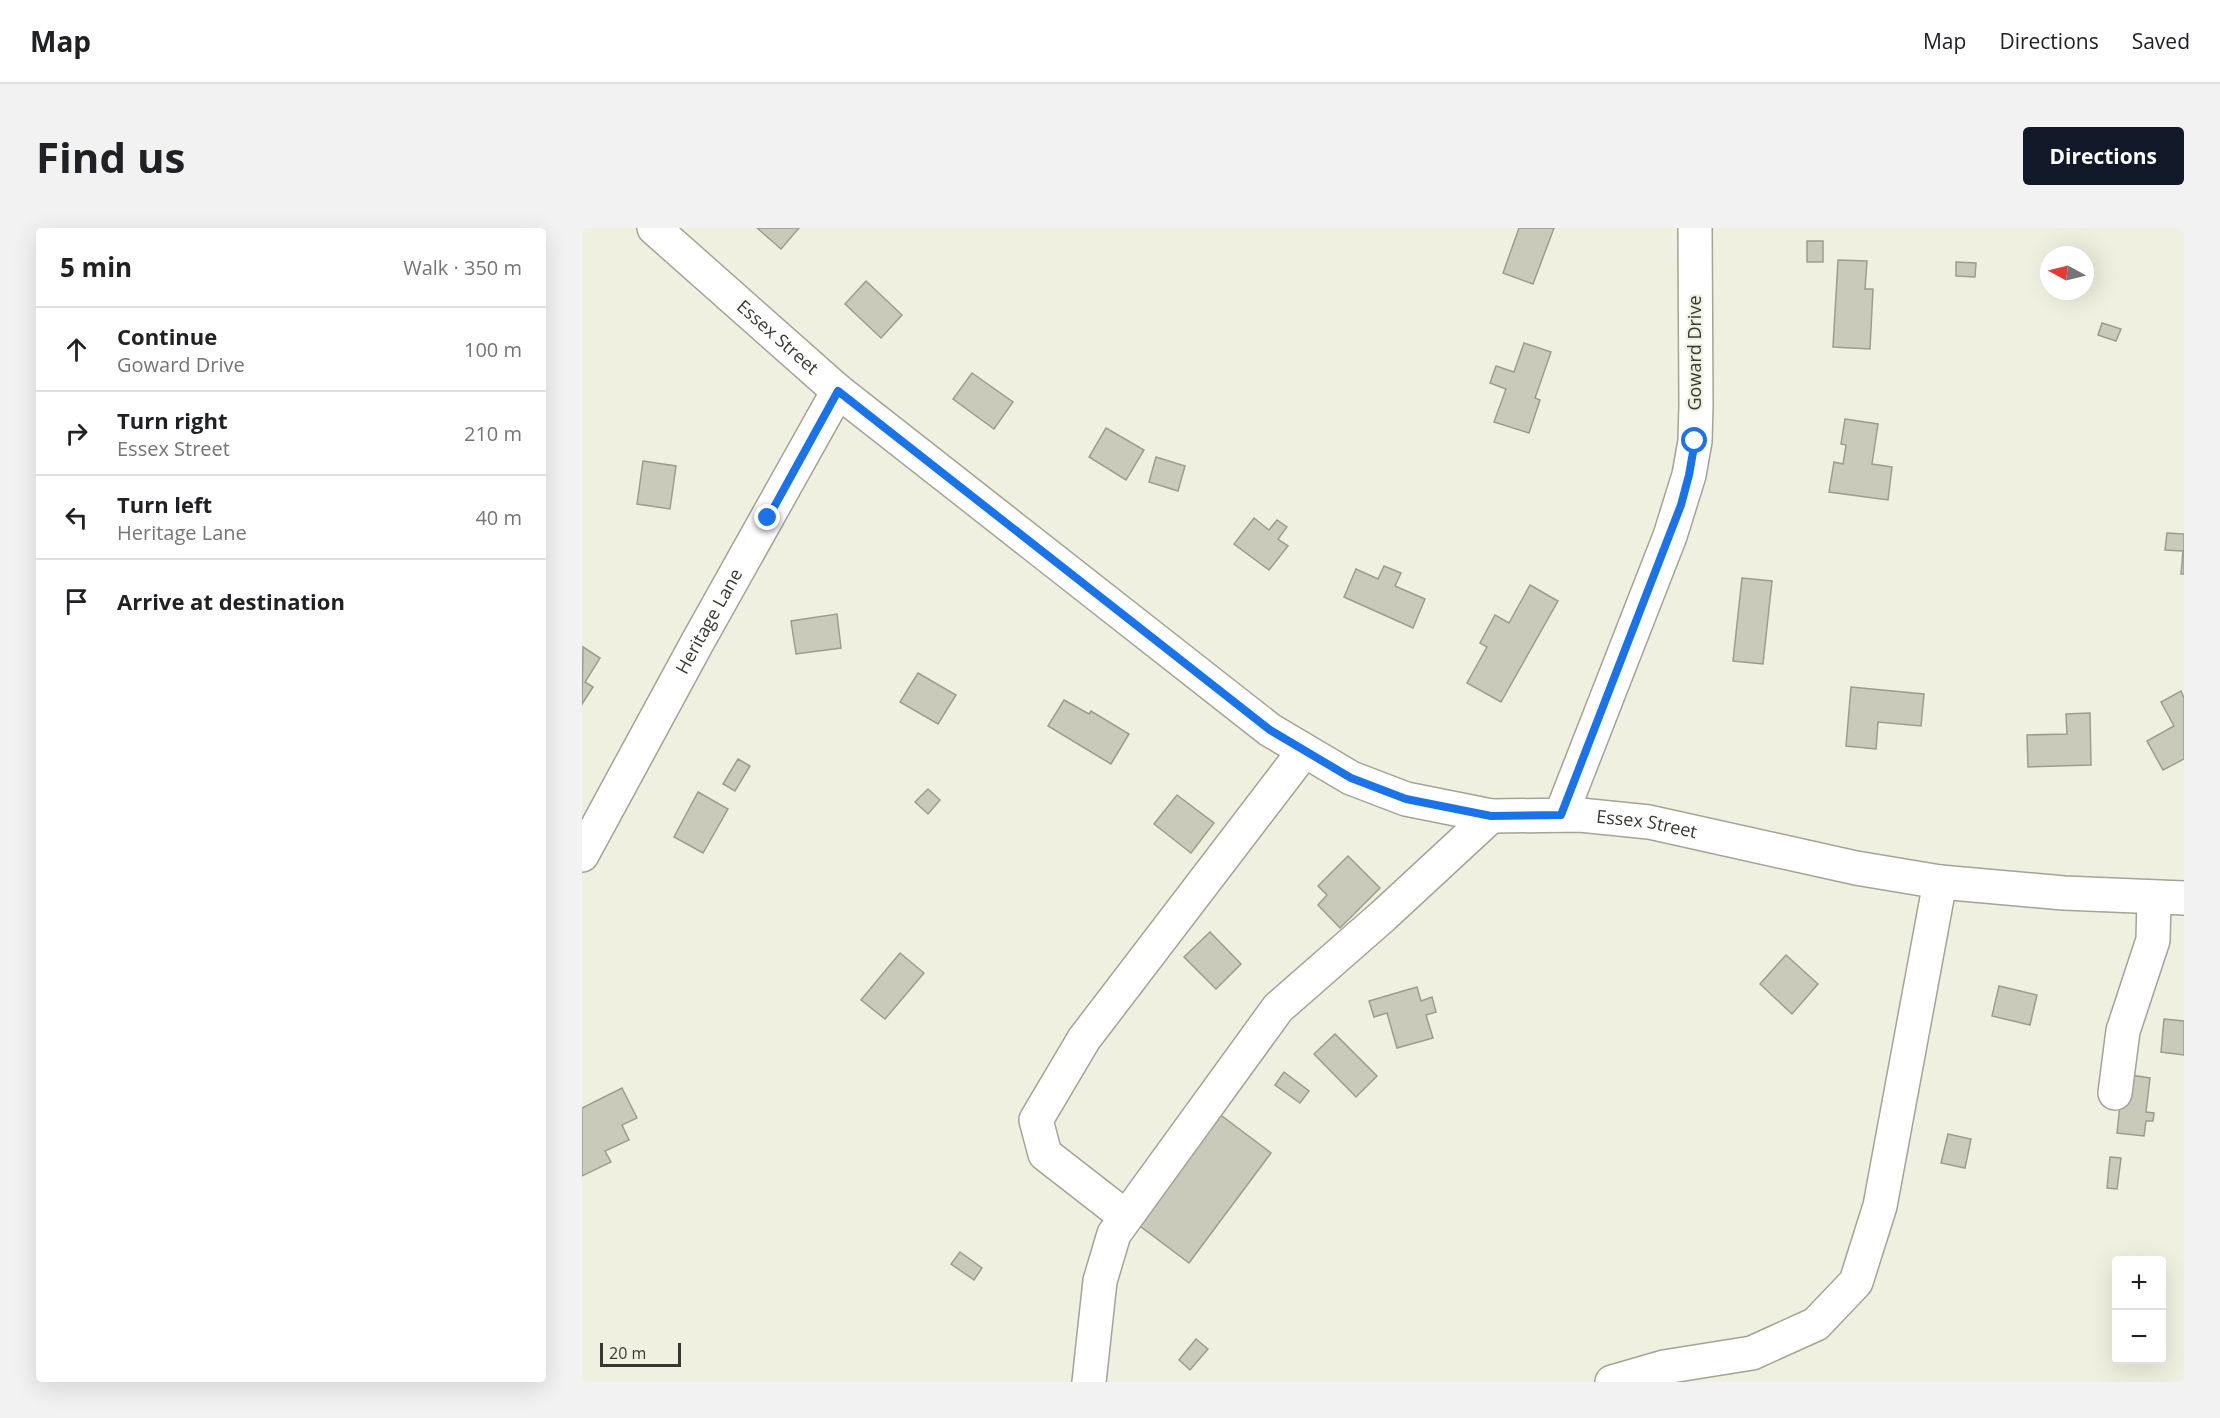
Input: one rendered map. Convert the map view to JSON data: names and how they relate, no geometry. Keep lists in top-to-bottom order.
{
  "streets": {
    "street": ["Essex Street", "Goward Drive", "Heritage Lane"]
  },
  "crossings": [
    ["Essex Street", "Goward Drive"],
    ["Essex Street", "Heritage Lane"]
  ],
  "scale_bar": "20 m",
  "north": "left",
  "page": {
    "header": "Map",
    "nav": ["Map", "Directions", "Saved"],
    "buttons": "Directions",
    "title": "Find us",
    "heading": ["5 min", "Walk · 350 m"],
    "list": [
      ["Continue", "Goward Drive", "100 m"],
      ["Turn right", "Essex Street", "210 m"],
      ["Turn left", "Heritage Lane", "40 m"],
      "Arrive at destination"
    ],
    "map_buttons": ["+", "−"],
    "scale": "20 m"
  }
}
